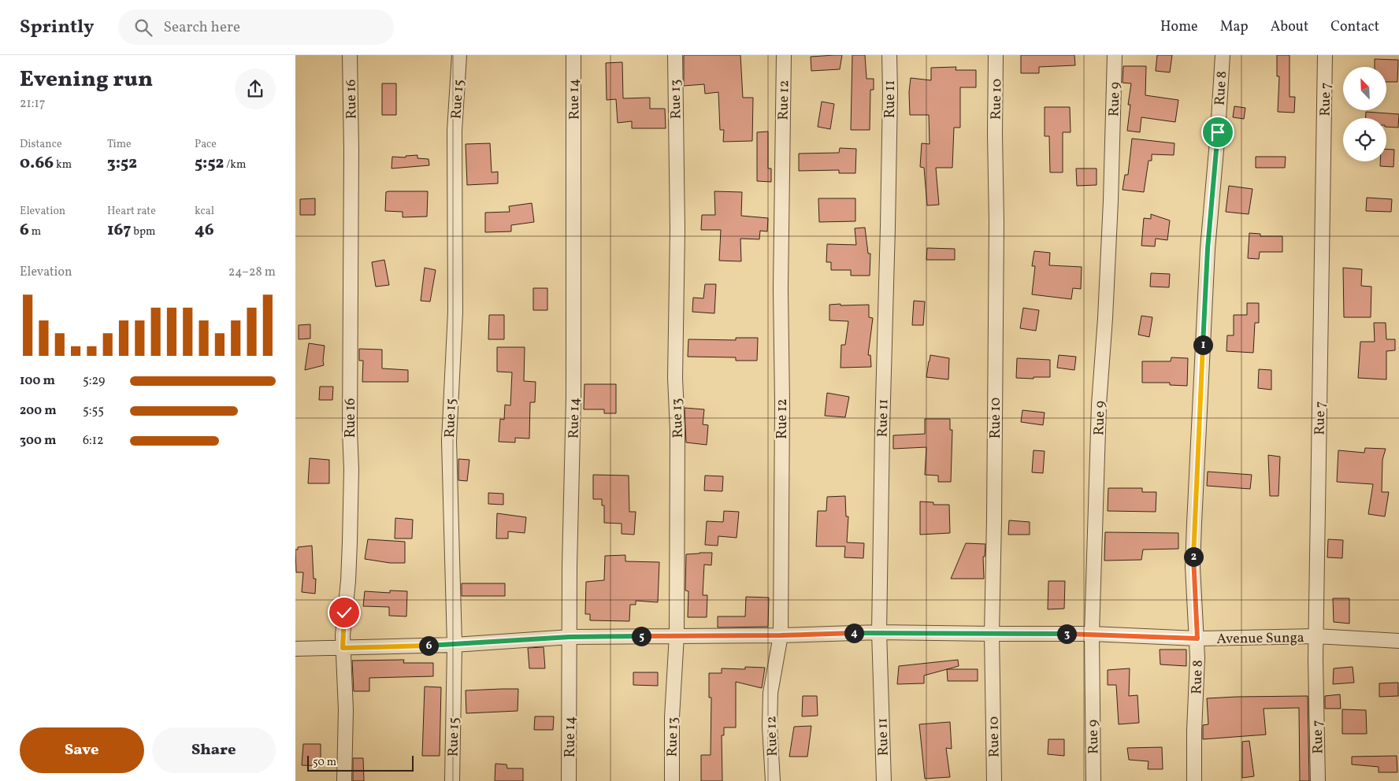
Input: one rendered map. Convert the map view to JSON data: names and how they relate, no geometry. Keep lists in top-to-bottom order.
{
  "streets": {
    "street": [
      "Rue 8",
      "Rue 16",
      "Rue 15",
      "Rue 14",
      "Rue 13",
      "Rue 11",
      "Rue 10",
      "Rue 9",
      "Rue 7",
      "Rue 12",
      "Avenue Sunga"
    ]
  },
  "crossings": [
    ["Rue 8", "Avenue Sunga"],
    ["Rue 16", "Avenue Sunga"],
    ["Rue 15", "Avenue Sunga"],
    ["Rue 14", "Avenue Sunga"],
    ["Rue 13", "Avenue Sunga"],
    ["Rue 11", "Avenue Sunga"],
    ["Rue 10", "Avenue Sunga"],
    ["Rue 9", "Avenue Sunga"],
    ["Rue 7", "Avenue Sunga"],
    ["Rue 12", "Avenue Sunga"]
  ],
  "scale_bar": "50 m",
  "north": "top left",
  "page": {
    "header": "Sprintly",
    "search": "Search here",
    "nav": [
      "Home",
      "Map",
      "About",
      "Contact"
    ],
    "heading": ["Evening run", "21:17"],
    "stats": [
      ["Distance", "0.66 km"],
      ["Time", "3:52"],
      ["Pace", "5:52 /km"],
      ["Elevation", "6 m"],
      ["Heart rate", "167 bpm"],
      ["kcal", "46"]
    ],
    "chart": ["Elevation", "24–28 m"],
    "pins": [
      "1",
      "2",
      "4",
      "3",
      "5",
      "6"
    ],
    "list": [
      {
        "name": "100 m",
        "note": "5:29"
      },
      {
        "name": "200 m",
        "note": "5:55"
      },
      {
        "name": "300 m",
        "note": "6:12"
      }
    ],
    "buttons": ["Save", "Share"],
    "scale": "50 m"
  }
}
